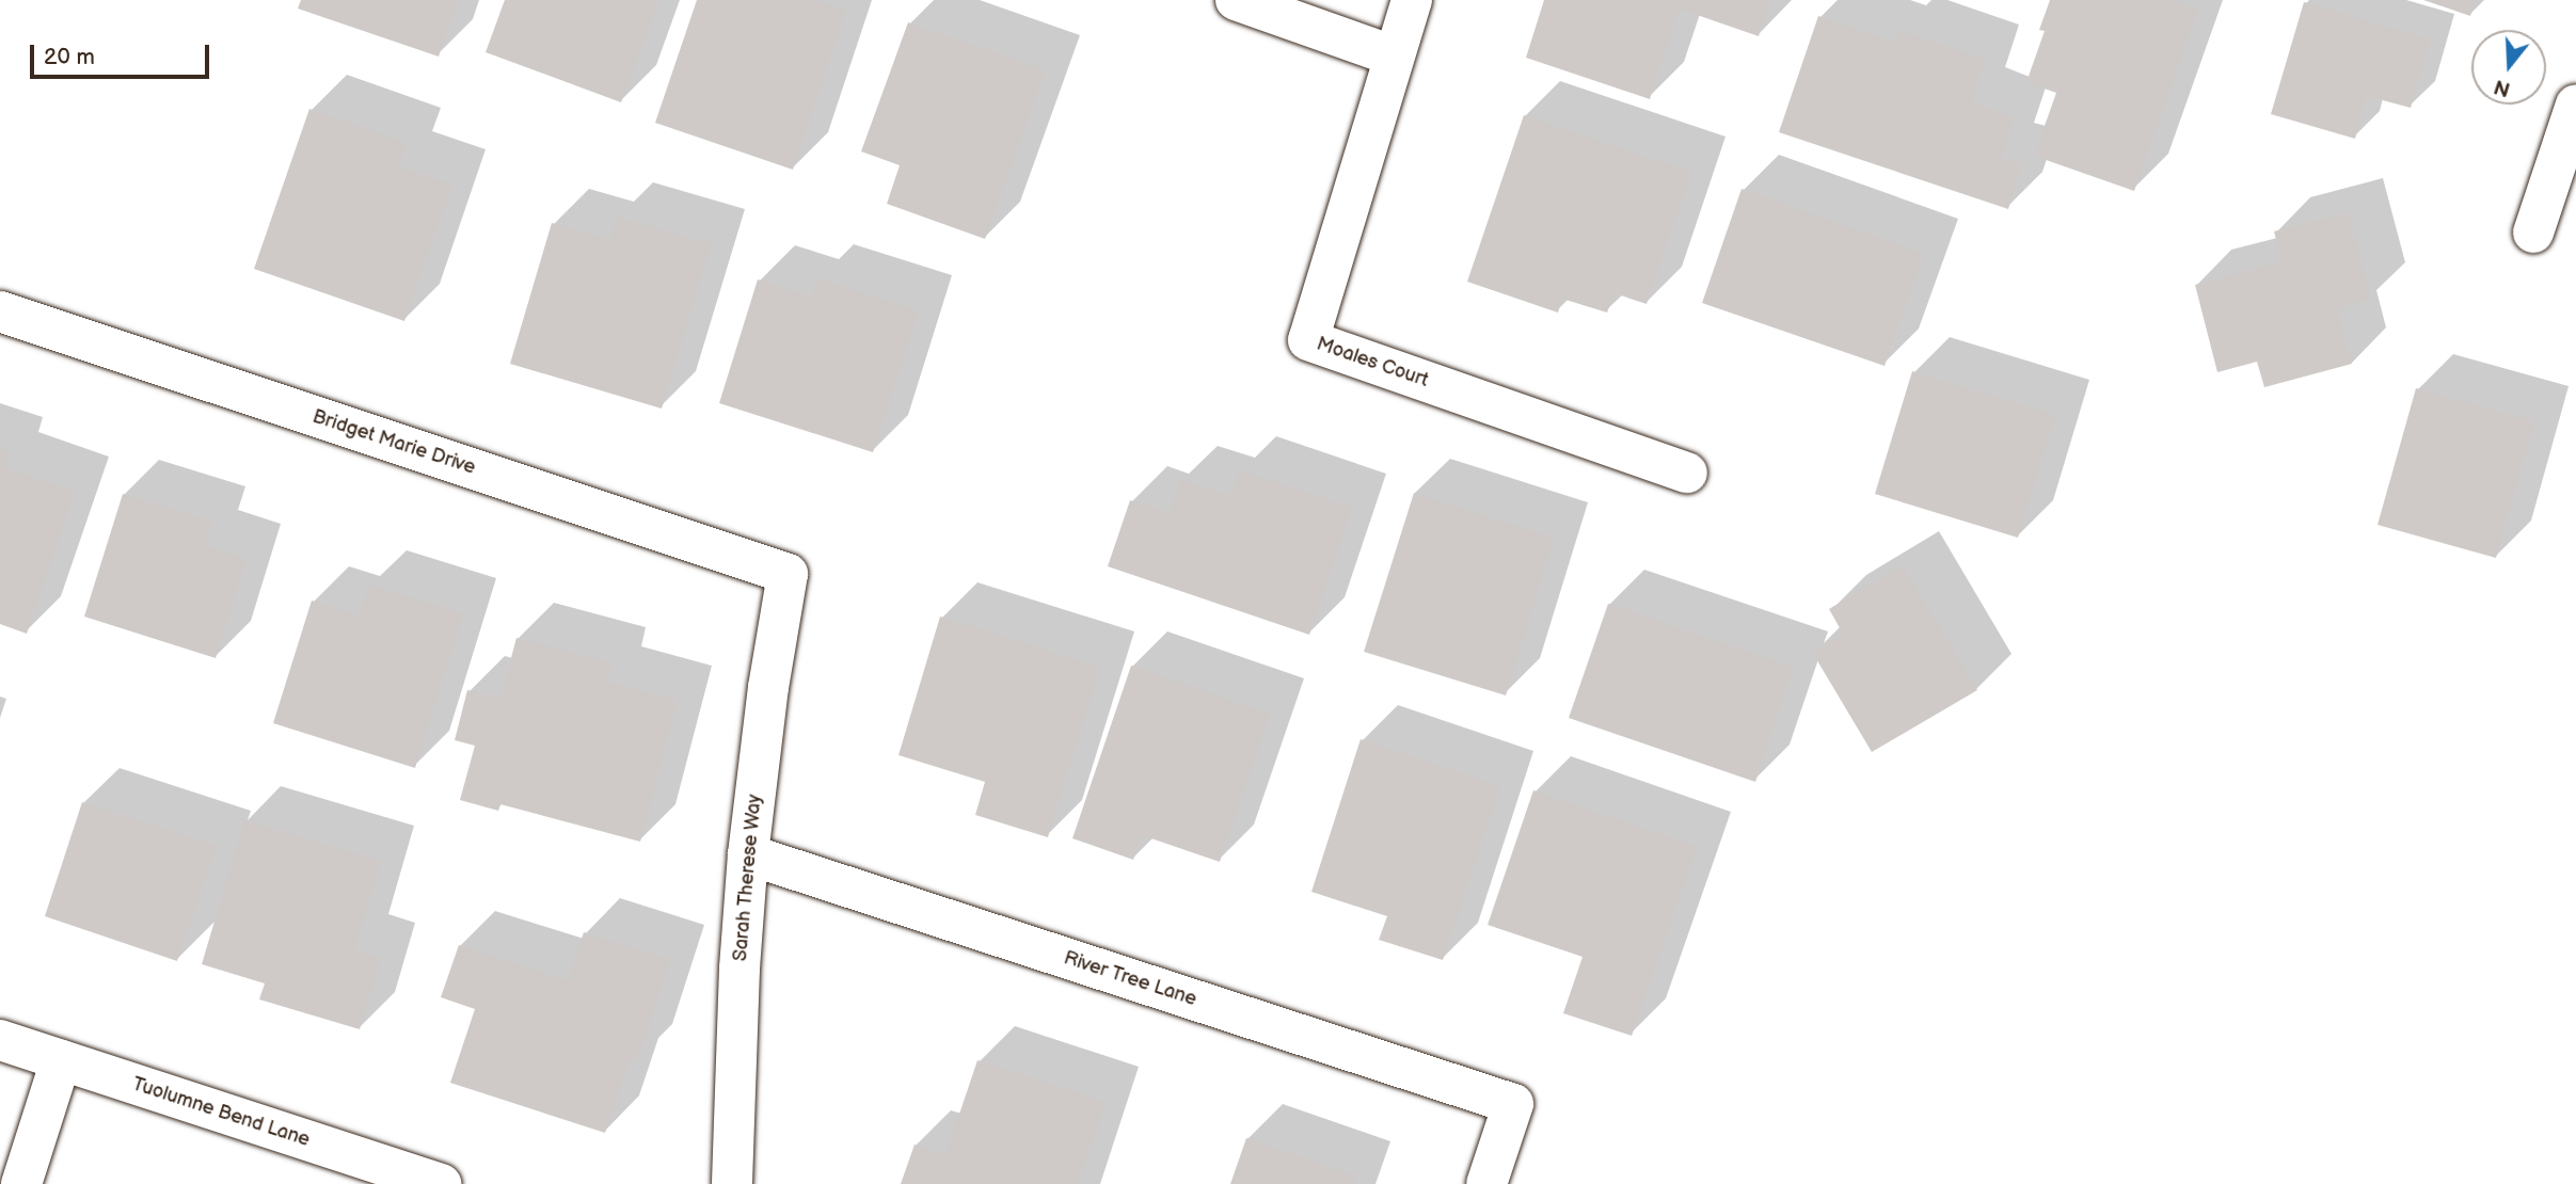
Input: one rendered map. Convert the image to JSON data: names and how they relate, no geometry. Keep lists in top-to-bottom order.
{
  "streets": {
    "street": [
      "Moales Court",
      "Bridget Marie Drive",
      "Sarah Therese Way",
      "River Tree Lane",
      "Tuolumne Bend Lane"
    ]
  },
  "crossings": [
    ["Bridget Marie Drive", "Sarah Therese Way"],
    ["Sarah Therese Way", "River Tree Lane"]
  ],
  "scale_bar": "20 m",
  "north": "bottom"
}
